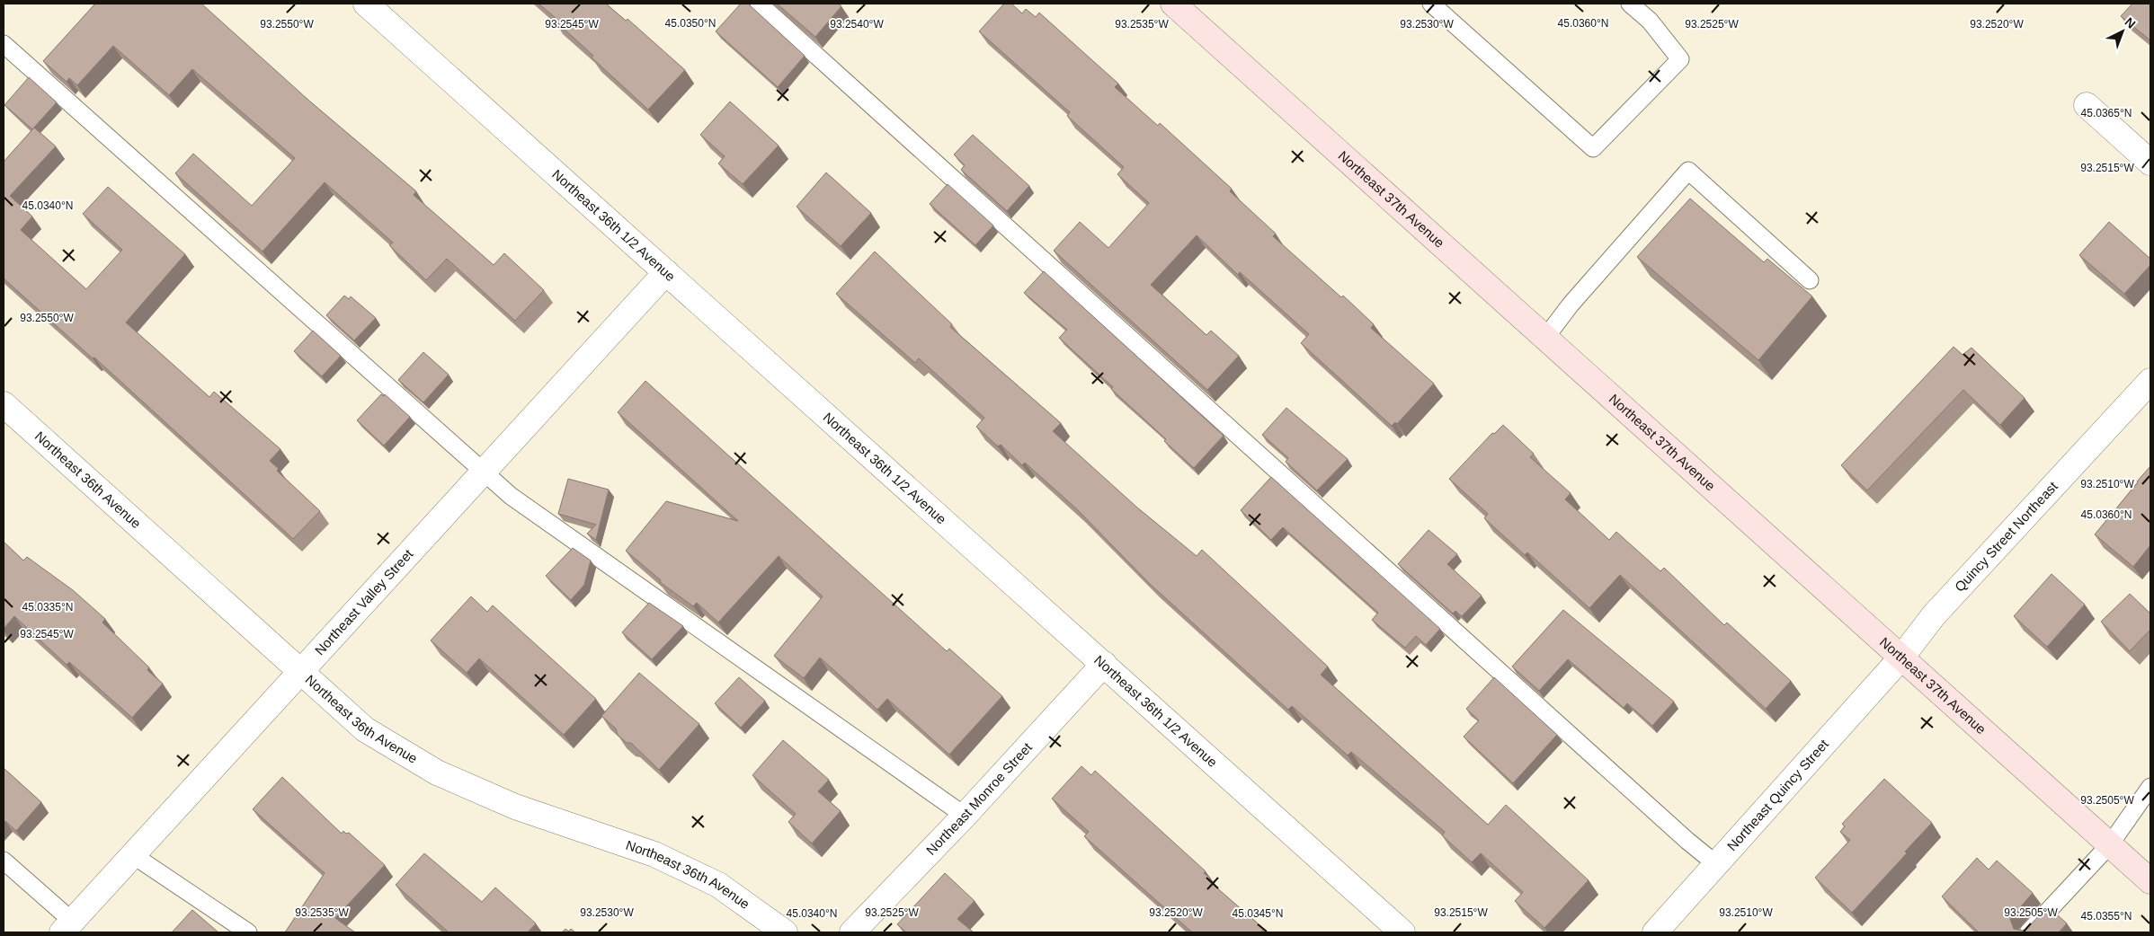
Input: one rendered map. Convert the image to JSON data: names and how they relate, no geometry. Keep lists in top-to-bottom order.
{
  "streets": {
    "street": [
      "Northeast 37th Avenue",
      "Northeast 36th 1/2 Avenue",
      "Northeast 36th Avenue",
      "Quincy Street Northeast",
      "Northeast Valley Street",
      "Northeast Quincy Street",
      "Northeast Monroe Street"
    ]
  },
  "crossings": [
    ["Northeast 37th Avenue", "Quincy Street Northeast"],
    ["Northeast 37th Avenue", "Northeast Quincy Street"],
    ["Northeast 36th 1/2 Avenue", "Northeast Valley Street"],
    ["Northeast 36th 1/2 Avenue", "Northeast Monroe Street"],
    ["Northeast 36th Avenue", "Northeast Valley Street"],
    ["Quincy Street Northeast", "Northeast Quincy Street"]
  ],
  "north": "top right",
  "coordinates": [
    "45.0350°N",
    "45.0360°N",
    "93.2550°W",
    "93.2545°W",
    "93.2540°W",
    "93.2535°W",
    "93.2530°W",
    "93.2525°W",
    "93.2520°W",
    "45.0365°N",
    "93.2515°W",
    "45.0340°N",
    "93.2510°W",
    "45.0335°N",
    "93.2505°W",
    "45.0345°N",
    "45.0355°N"
  ]
}
